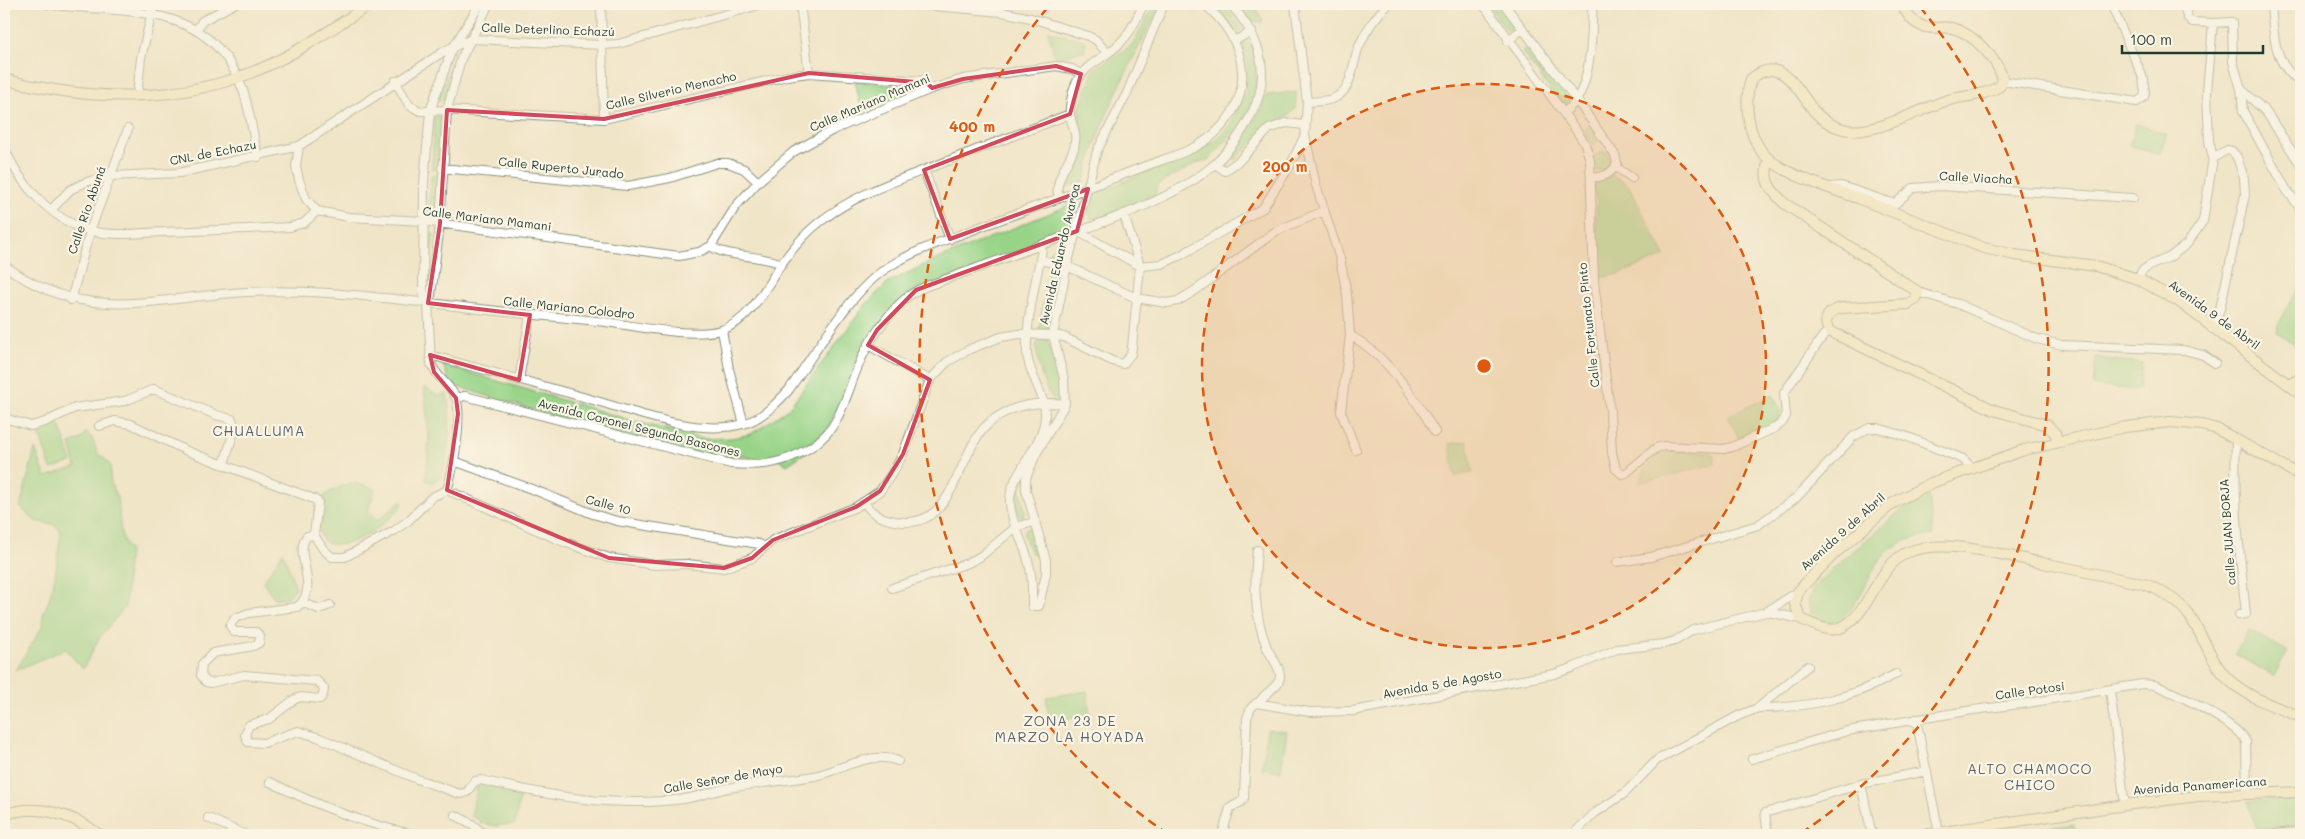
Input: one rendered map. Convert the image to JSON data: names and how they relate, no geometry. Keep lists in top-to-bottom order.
{
  "streets": {
    "main road": ["Avenida 9 de Abril", "Avenida Panamericana"],
    "street": [
      "Calle Deterlino Echazú",
      "Calle Silverio Menacho",
      "Calle Mariano Mamani",
      "CNL de Echazu",
      "Calle Ruperto Jurado",
      "Calle Viacha",
      "Calle Río Abuná",
      "Avenida Eduardo Avaroa",
      "Calle Mariano Colodro",
      "Calle Fortunato Pinto",
      "Avenida Coronel Segundo Bascones",
      "Calle 10",
      "calle JUAN BORJA",
      "Avenida 5 de Agosto",
      "Calle Potosi",
      "Calle Señor de Mayo"
    ]
  },
  "crossings": [
    ["Calle Deterlino Echazú", "Calle Silverio Menacho"],
    ["Calle Deterlino Echazú", "CNL de Echazu"],
    ["Calle Silverio Menacho", "Calle Mariano Mamani"],
    ["Calle Mariano Mamani", "Calle Ruperto Jurado"],
    ["Calle Mariano Mamani", "Avenida Eduardo Avaroa"],
    ["CNL de Echazu", "Calle Río Abuná"],
    ["Calle Viacha", "Avenida 9 de Abril"],
    ["Calle Río Abuná", "Calle Mariano Colodro"],
    ["Avenida Eduardo Avaroa", "Avenida Coronel Segundo Bascones"],
    ["Avenida 9 de Abril", "calle JUAN BORJA"],
    ["Avenida 9 de Abril", "Avenida 5 de Agosto"],
    ["Calle Potosi", "Avenida Panamericana"]
  ],
  "districts": ["CHUALLUMA", "ZONA 23 DE MARZO LA HOYADA", "ALTO CHAMOCO CHICO"],
  "scale_bar": "100 m",
  "rings": ["400 m", "200 m"]
}
